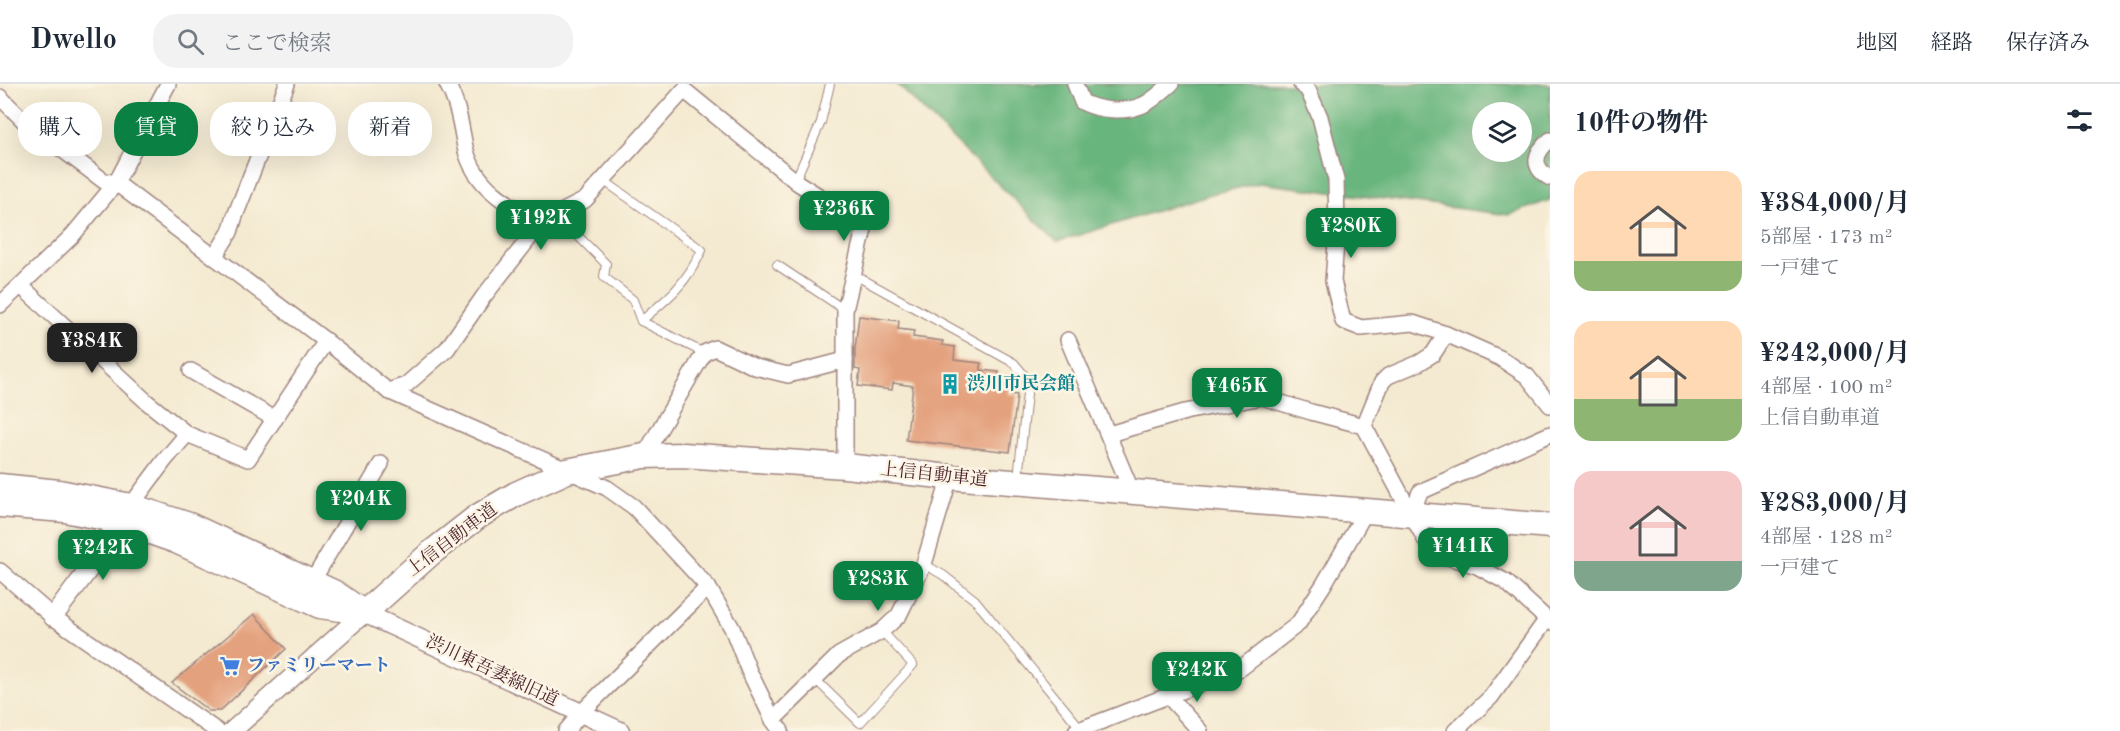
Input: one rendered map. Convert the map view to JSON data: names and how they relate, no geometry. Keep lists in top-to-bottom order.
{
  "streets": {
    "highway": ["上信自動車道"],
    "street": ["渋川東吾妻線旧道"]
  },
  "crossings": [
    ["上信自動車道", "渋川東吾妻線旧道"]
  ],
  "places": {
    "building": ["渋川市民会館"],
    "supermarket": ["ファミリーマート"]
  },
  "page": {
    "header": "Dwello",
    "search": "ここで検索",
    "nav": ["地図", "経路", "保存済み"],
    "heading": "10件の物件",
    "chip": [
      "購入",
      "賃貸",
      "絞り込み",
      "新着"
    ],
    "list": [
      {
        "name": "¥384,000/月",
        "note": "5部屋 · 173 m² · 一戸建て"
      },
      {
        "name": "¥242,000/月",
        "note": "4部屋 · 100 m² · 上信自動車道"
      },
      {
        "name": "¥283,000/月",
        "note": "4部屋 · 128 m² · 一戸建て"
      }
    ],
    "price": [
      "¥236K",
      "¥192K",
      "¥280K",
      "¥384K",
      "¥465K",
      "¥204K",
      "¥141K",
      "¥242K",
      "¥283K",
      "¥242K"
    ]
  }
}
